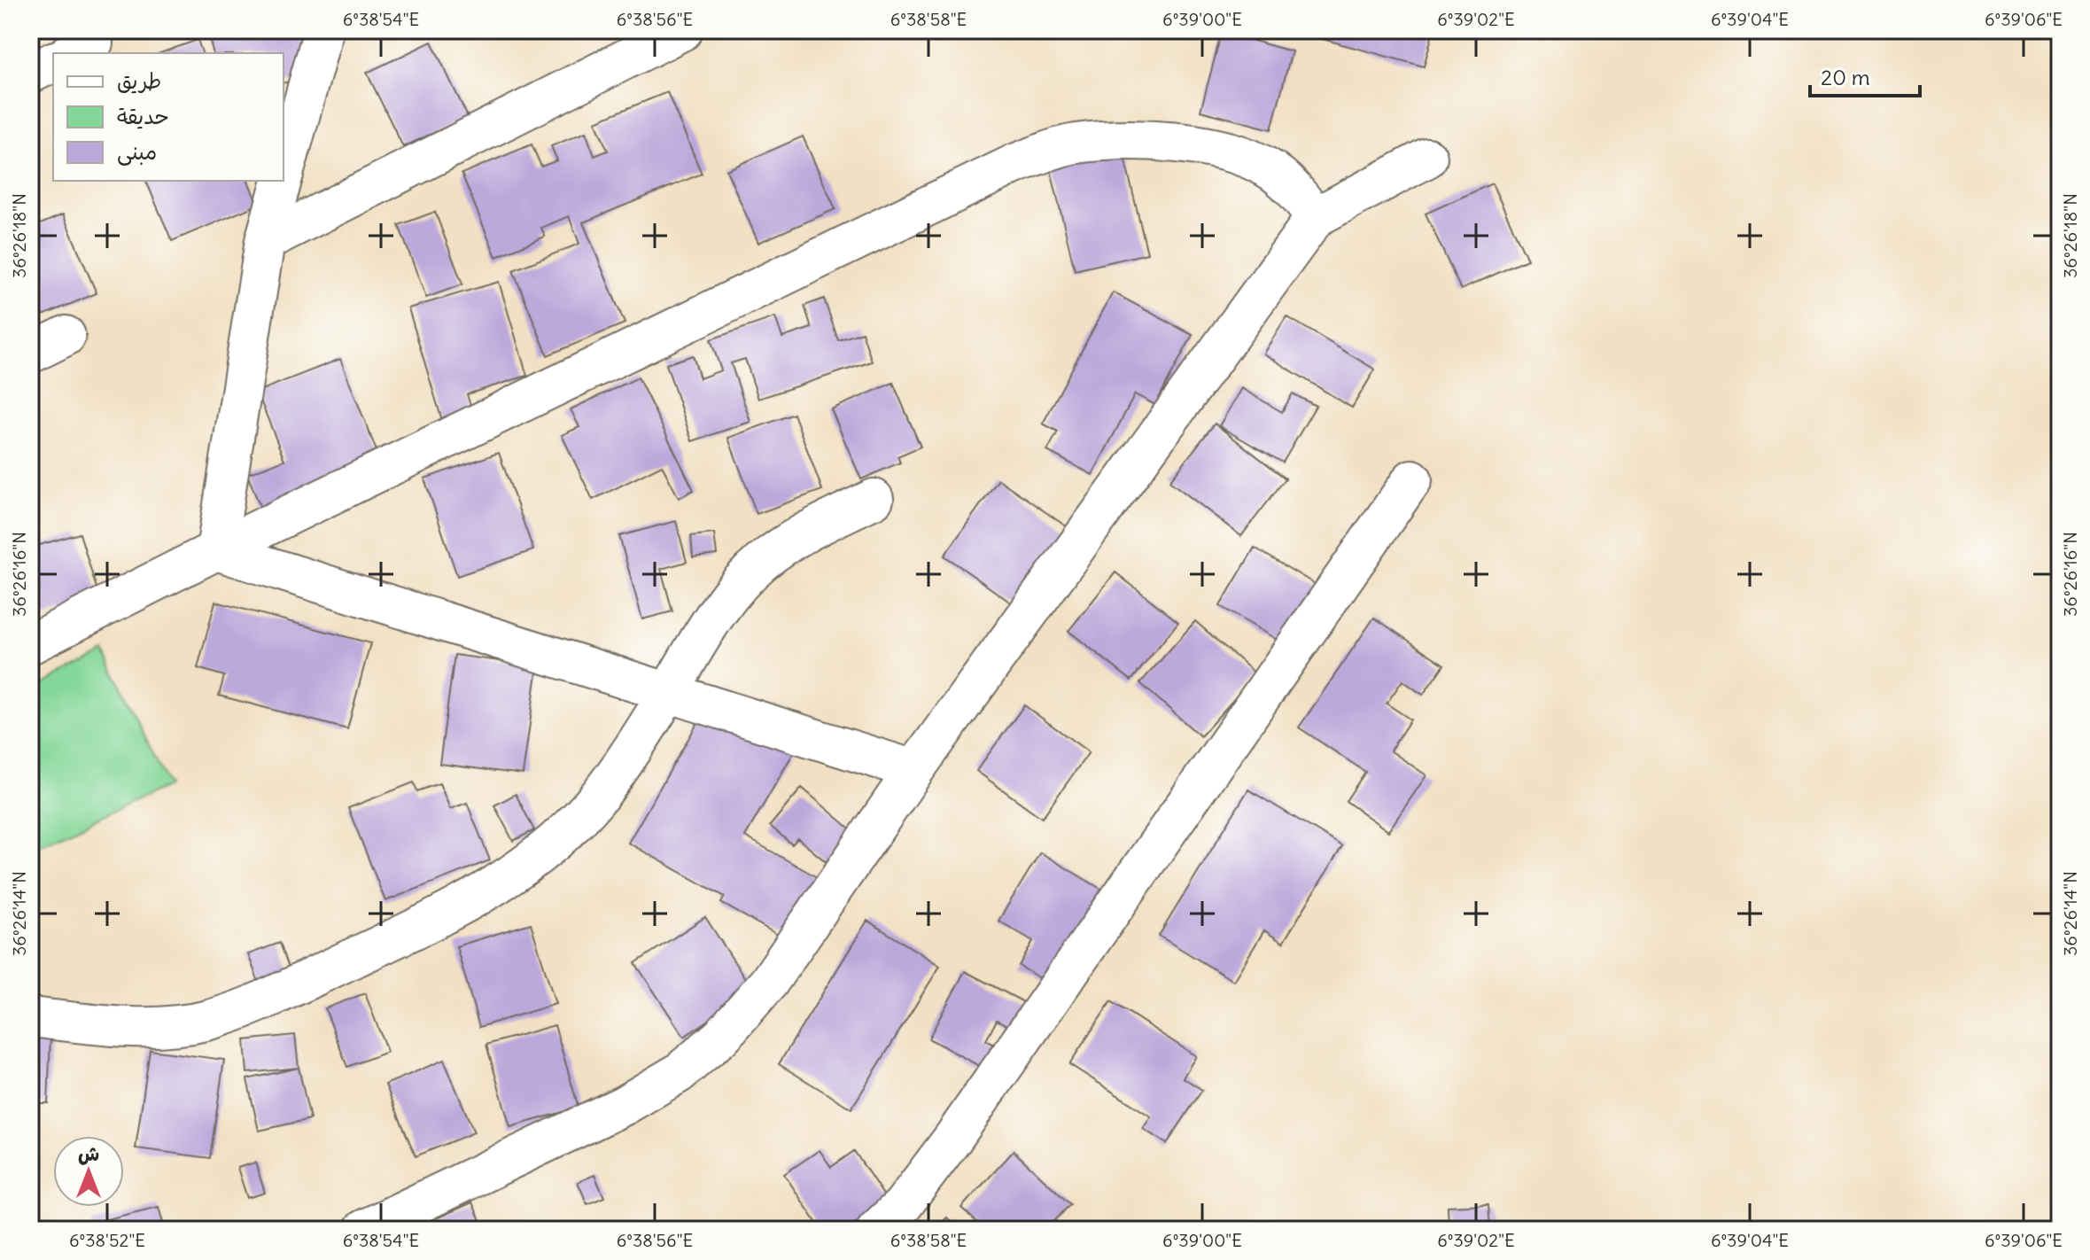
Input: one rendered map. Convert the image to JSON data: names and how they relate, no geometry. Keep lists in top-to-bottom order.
{
  "legend": ["طريق", "حديقة", "مبنى"],
  "scale_bar": "20 m",
  "north": "top",
  "coordinates": [
    "6°38'54\"E",
    "6°38'56\"E",
    "6°38'58\"E",
    "6°39'00\"E",
    "6°39'02\"E",
    "6°39'04\"E",
    "6°39'06\"E",
    "36°26'18\"N",
    "36°26'16\"N",
    "36°26'14\"N",
    "6°38'52\"E"
  ]
}
